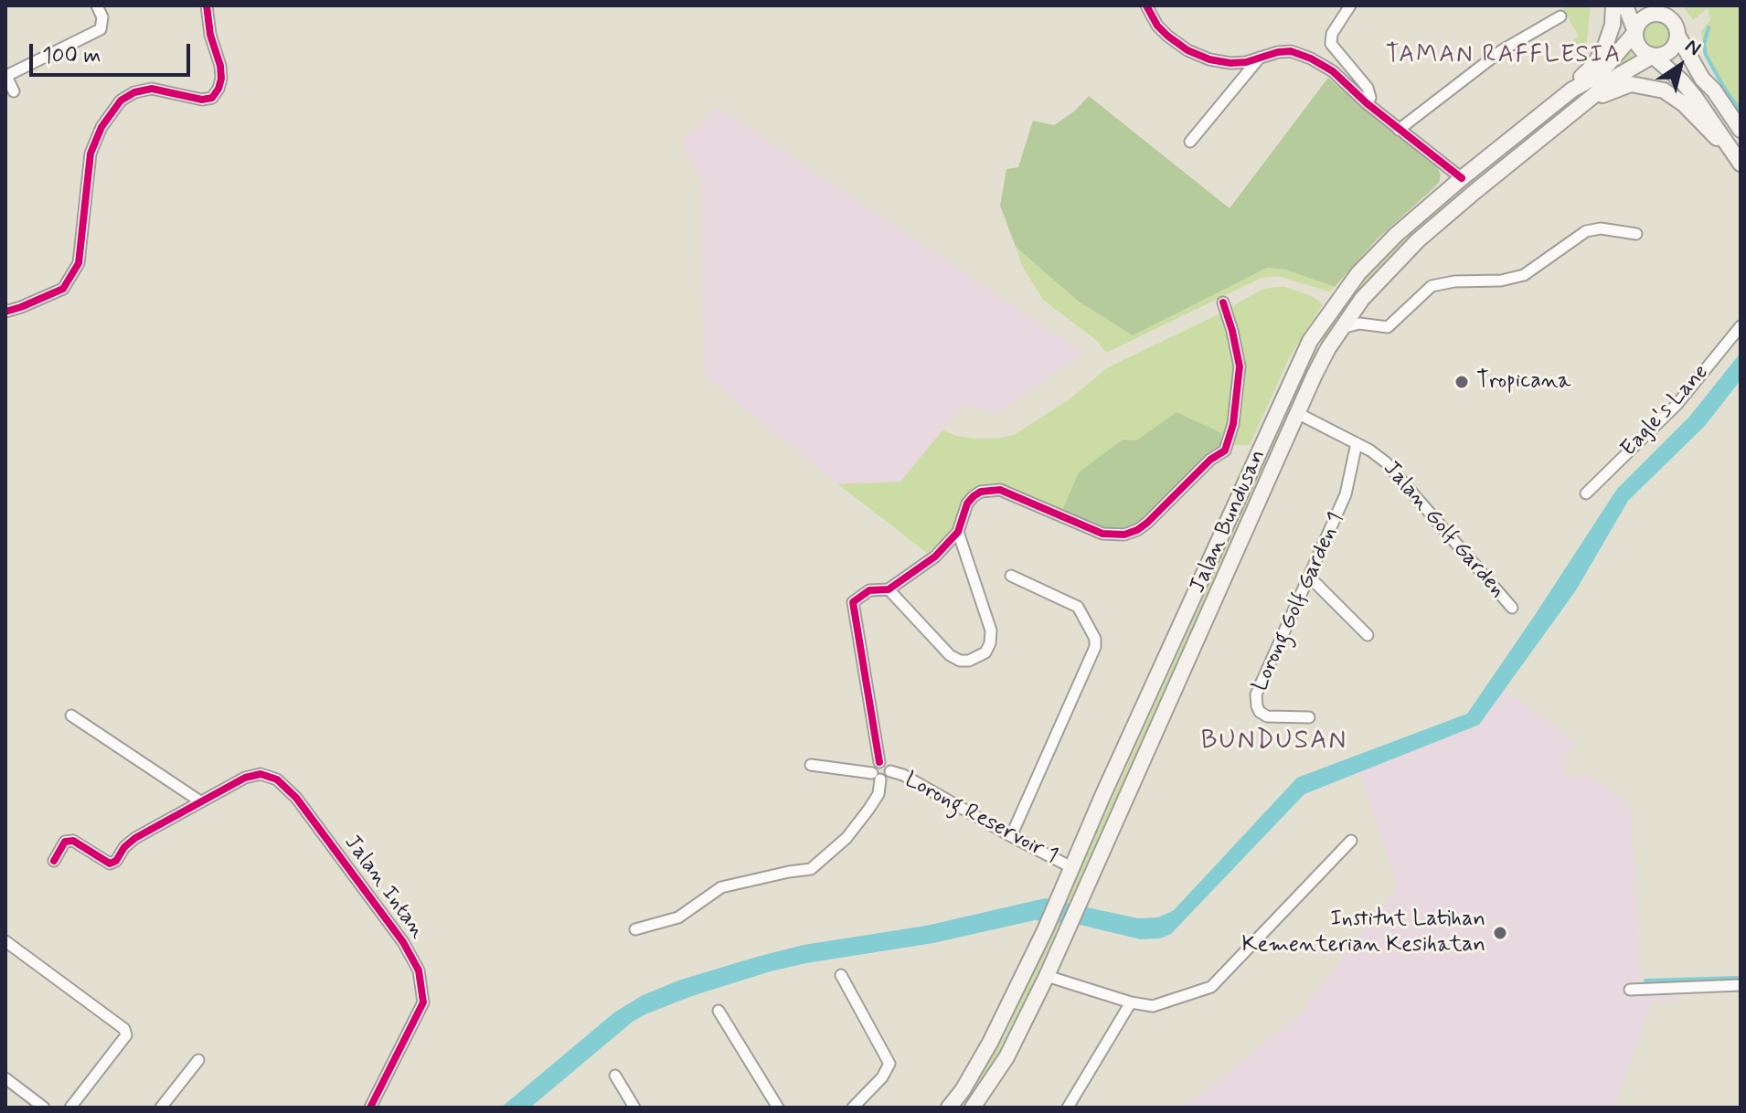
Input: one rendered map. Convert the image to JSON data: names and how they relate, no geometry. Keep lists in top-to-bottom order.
{
  "streets": {
    "main road": ["Jalan Bundusan"],
    "street": [
      "Eagle's Lane",
      "Jalan Golf Garden",
      "Lorong Golf Garden 1",
      "Lorong Reservoir 1",
      "Jalan Intan"
    ]
  },
  "crossings": [
    ["Jalan Bundusan", "Jalan Golf Garden"],
    ["Jalan Bundusan", "Lorong Reservoir 1"],
    ["Jalan Golf Garden", "Lorong Golf Garden 1"]
  ],
  "districts": ["TAMAN RAFFLESIA", "BUNDUSAN"],
  "places": ["Tropicana", "Institut Latihan Kementerian Kesihatan"],
  "scale_bar": "100 m",
  "north": "top right"
}
